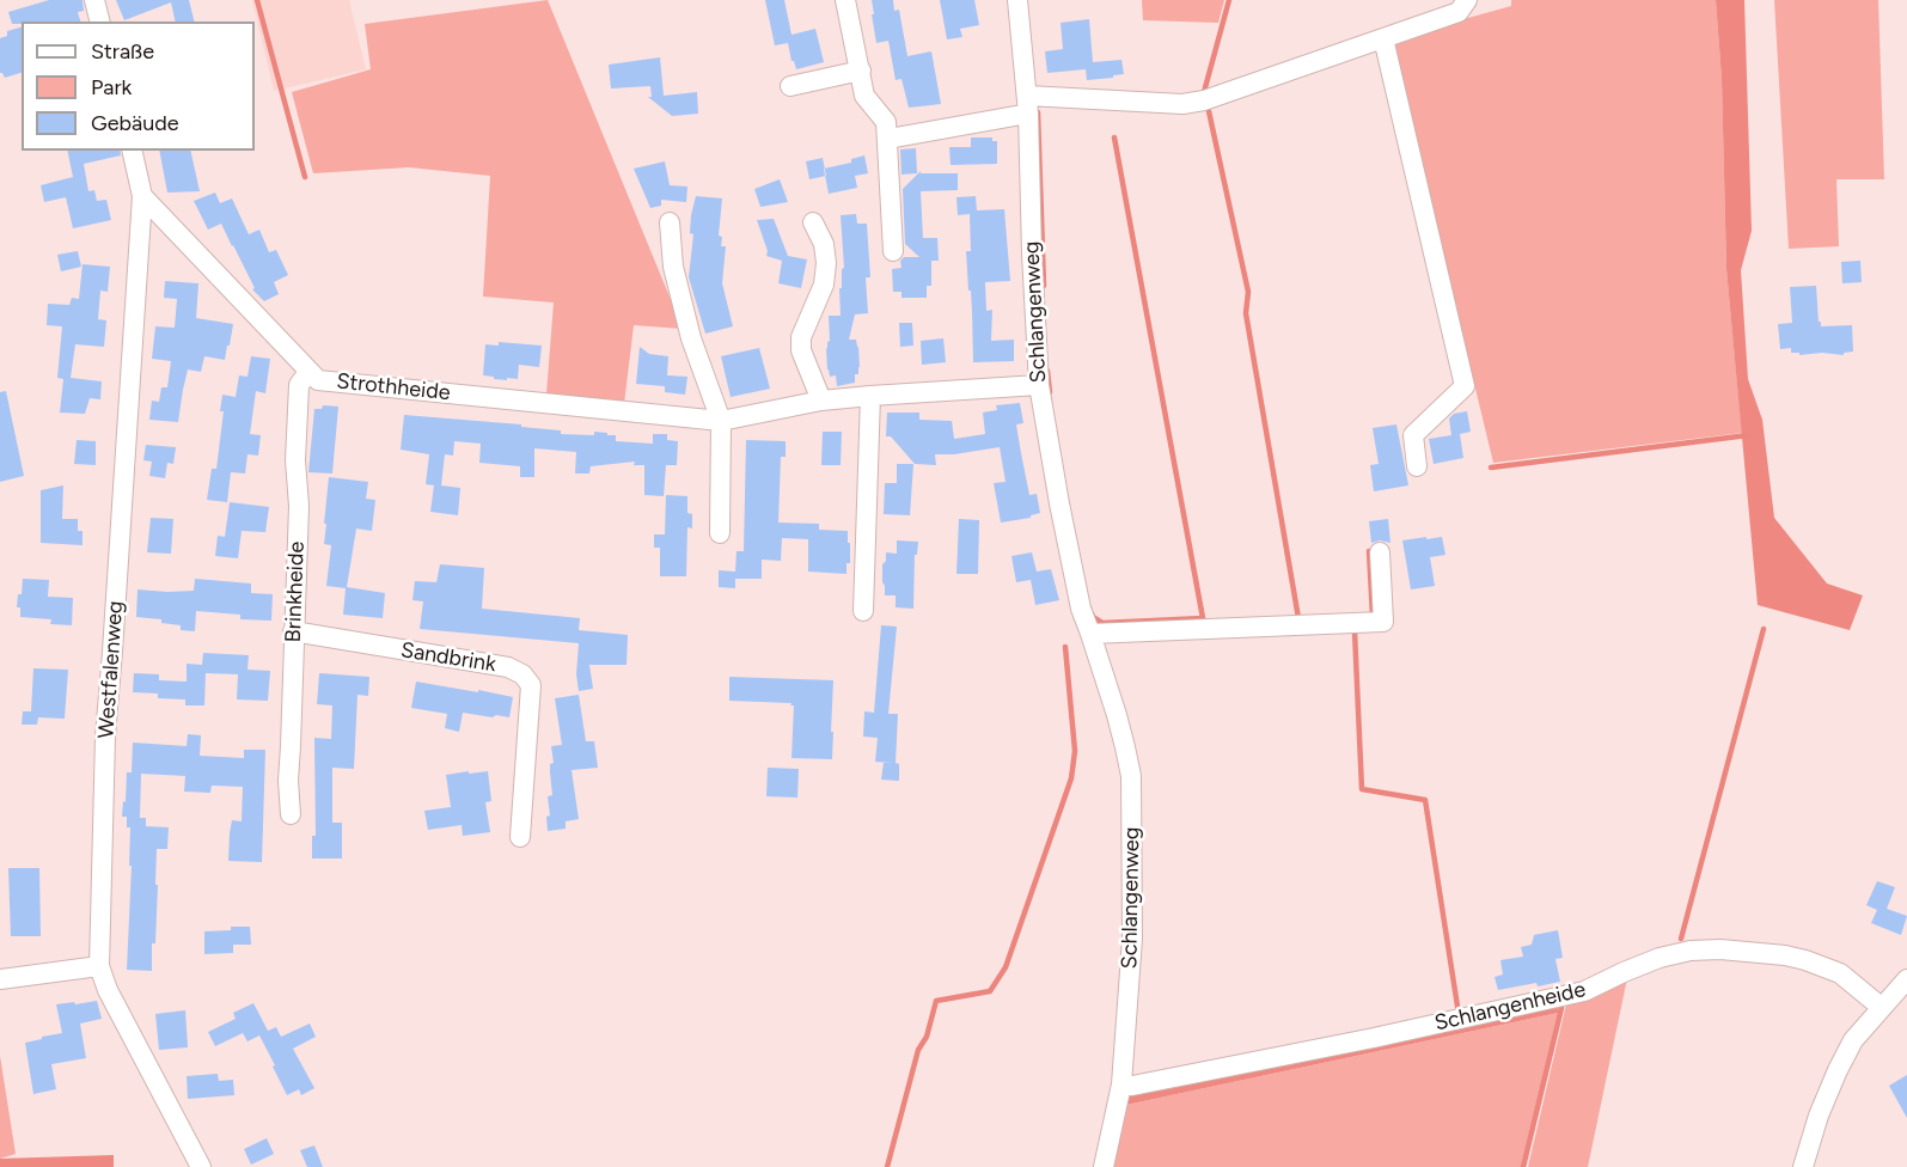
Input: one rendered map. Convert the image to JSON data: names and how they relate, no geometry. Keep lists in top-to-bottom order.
{
  "streets": {
    "street": [
      "Schlangenweg",
      "Strothheide",
      "Brinkheide",
      "Sandbrink",
      "Westfalenweg",
      "Schlangenheide"
    ]
  },
  "crossings": [
    ["Schlangenweg", "Strothheide"],
    ["Schlangenweg", "Schlangenheide"],
    ["Strothheide", "Brinkheide"],
    ["Strothheide", "Westfalenweg"],
    ["Brinkheide", "Sandbrink"]
  ],
  "legend": ["Straße", "Park", "Gebäude"]
}
